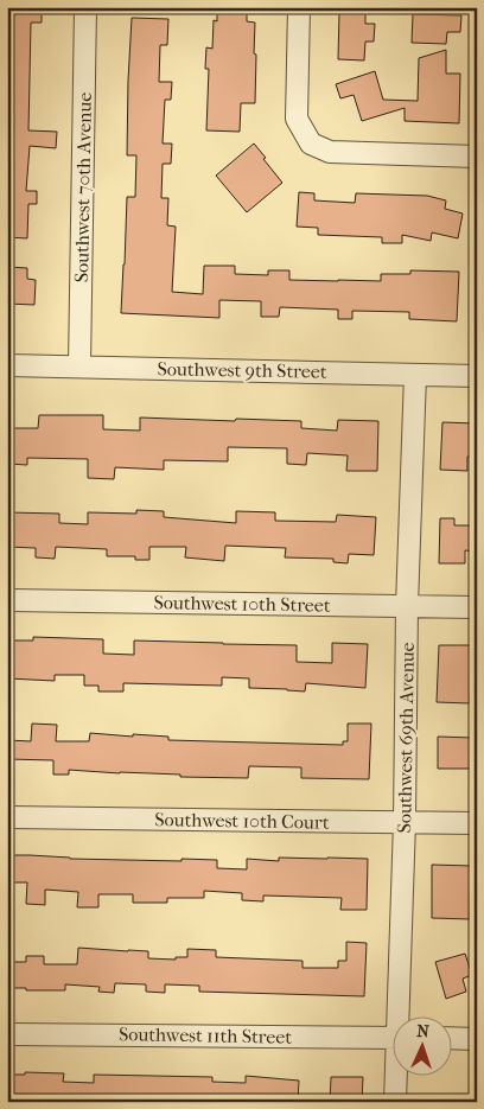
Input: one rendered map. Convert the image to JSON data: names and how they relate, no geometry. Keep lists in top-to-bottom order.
{
  "streets": {
    "street": [
      "Southwest 70th Avenue",
      "Southwest 9th Street",
      "Southwest 10th Street",
      "Southwest 69th Avenue",
      "Southwest 10th Court",
      "Southwest 11th Street"
    ]
  },
  "crossings": [
    ["Southwest 70th Avenue", "Southwest 9th Street"],
    ["Southwest 9th Street", "Southwest 69th Avenue"],
    ["Southwest 10th Street", "Southwest 69th Avenue"],
    ["Southwest 69th Avenue", "Southwest 10th Court"]
  ],
  "north": "top"
}
